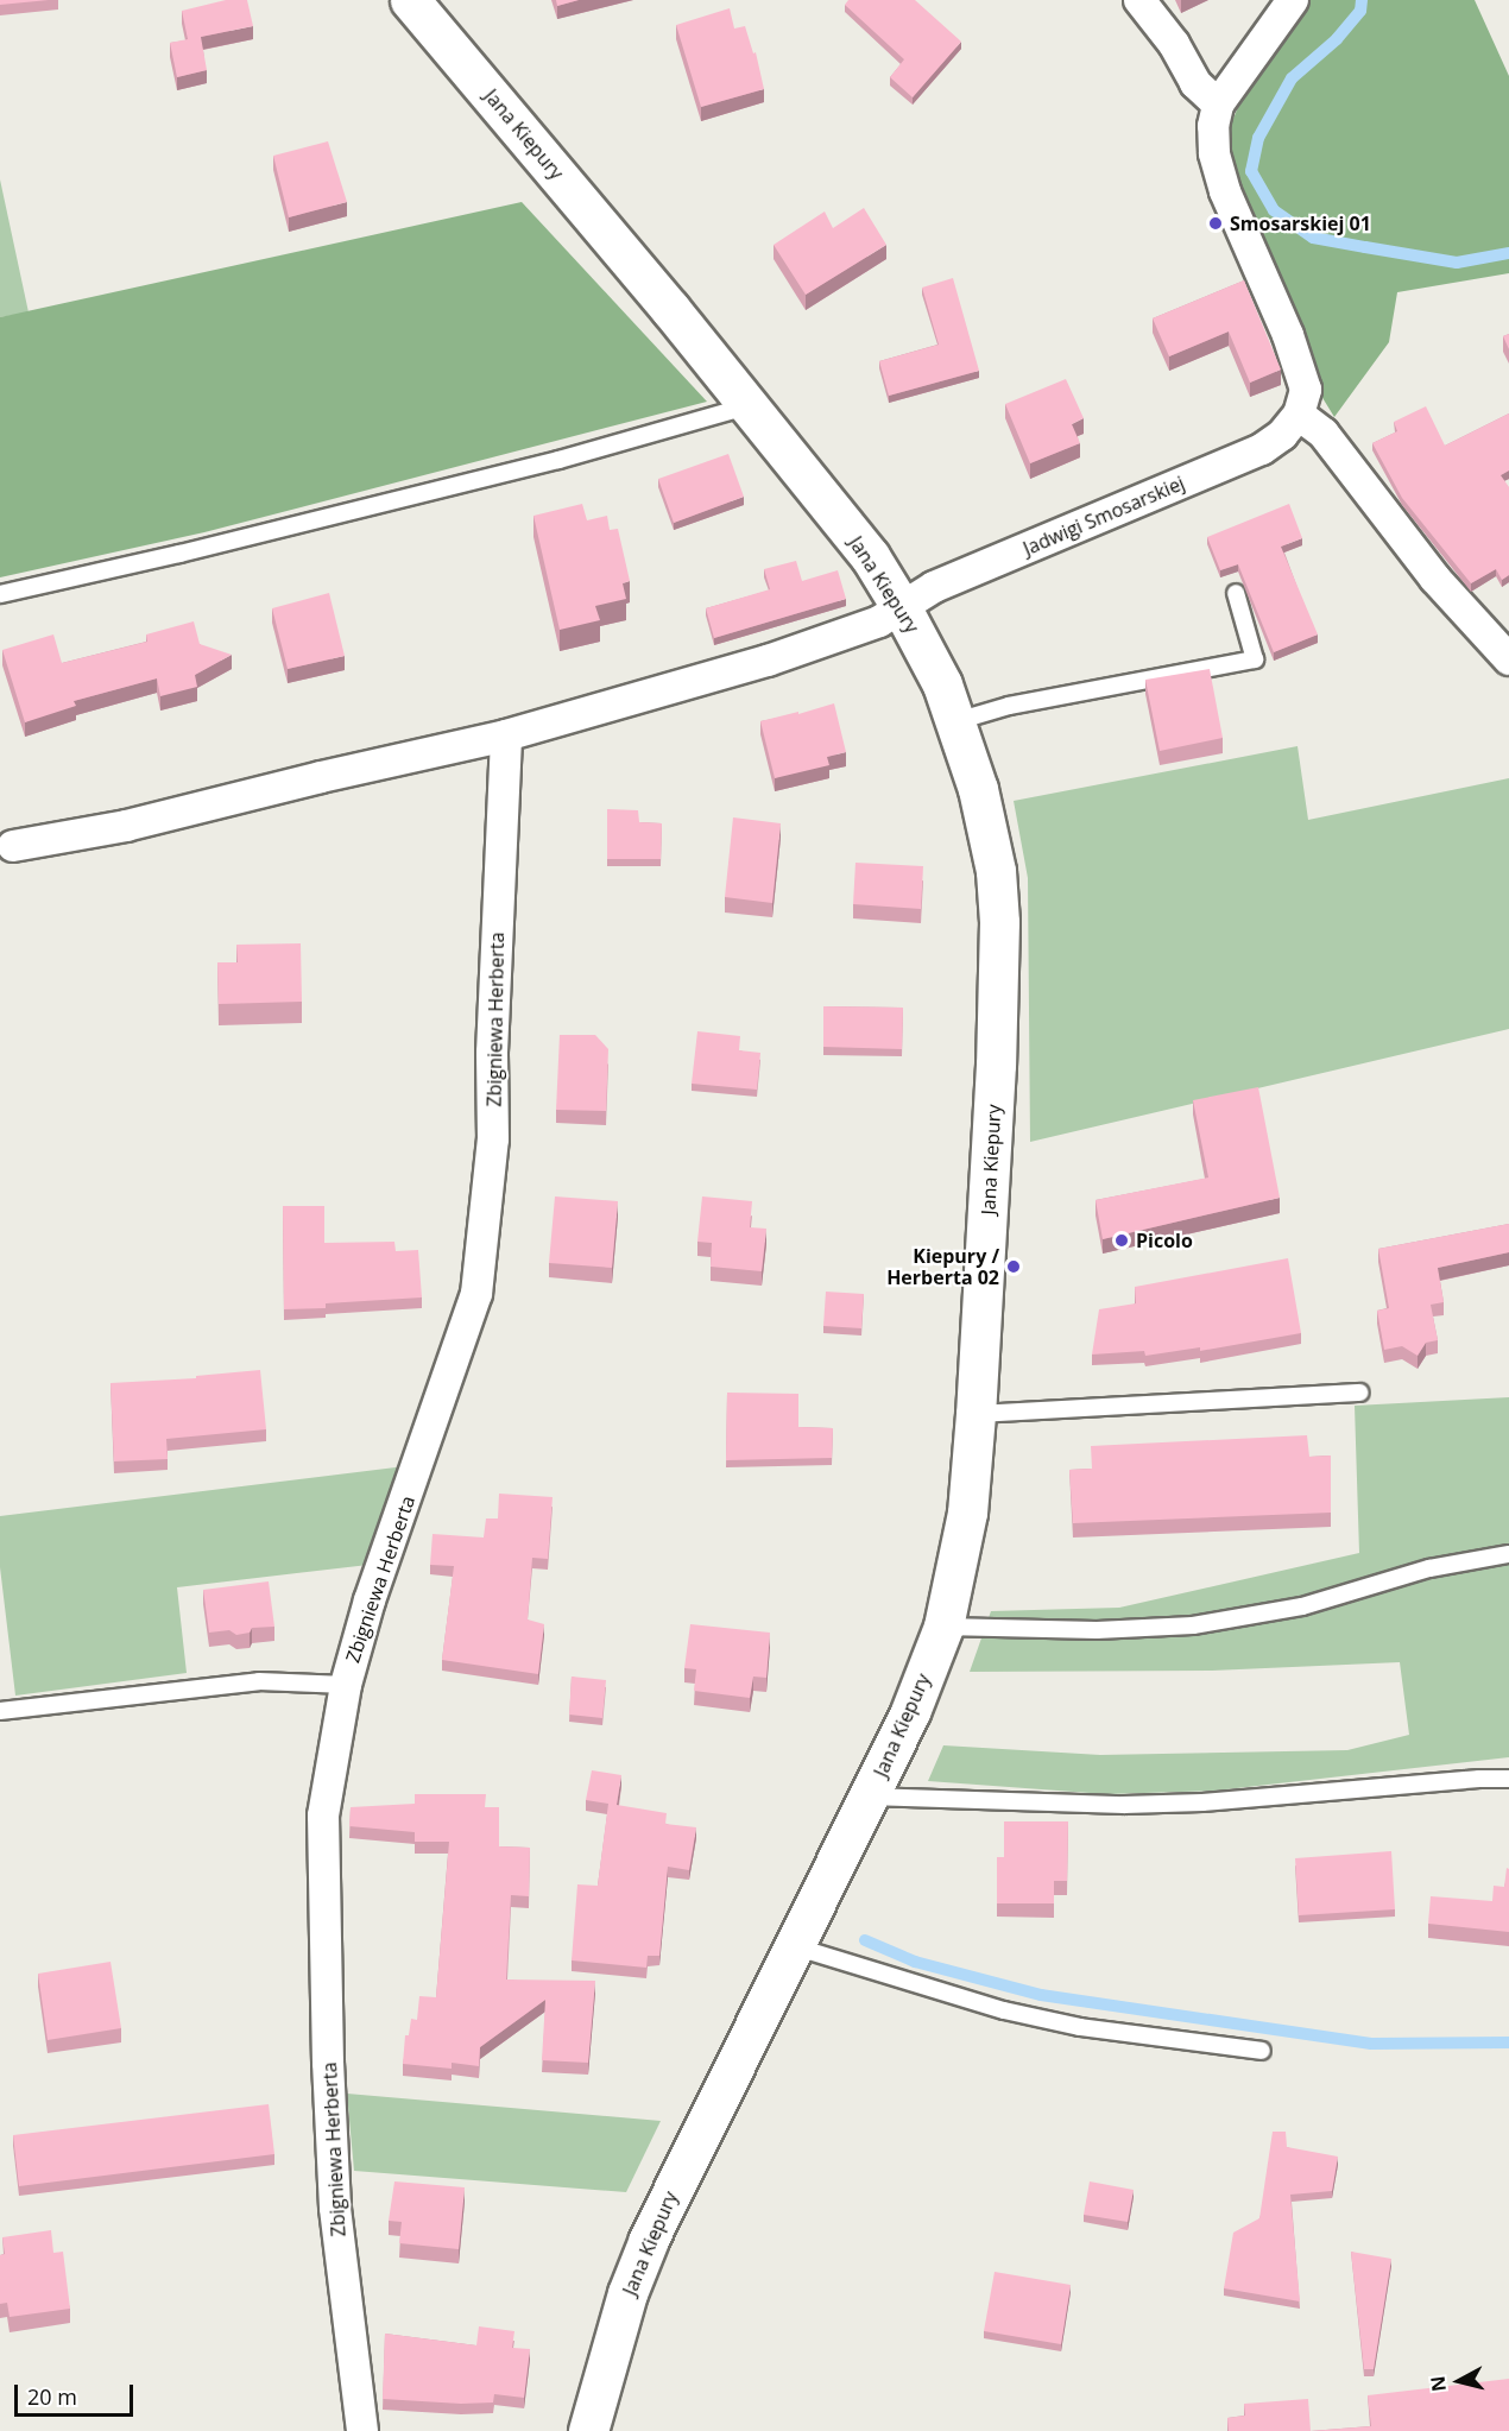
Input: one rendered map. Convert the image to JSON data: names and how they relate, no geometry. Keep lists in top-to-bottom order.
{
  "streets": {
    "street": ["Jana Kiepury", "Jadwigi Smosarskiej", "Zbigniewa Herberta"]
  },
  "crossings": [
    ["Jana Kiepury", "Jadwigi Smosarskiej"],
    ["Jadwigi Smosarskiej", "Zbigniewa Herberta"]
  ],
  "places": ["Smosarskiej 01", "Picolo", "Kiepury / Herberta 02"],
  "scale_bar": "20 m",
  "north": "left"
}
